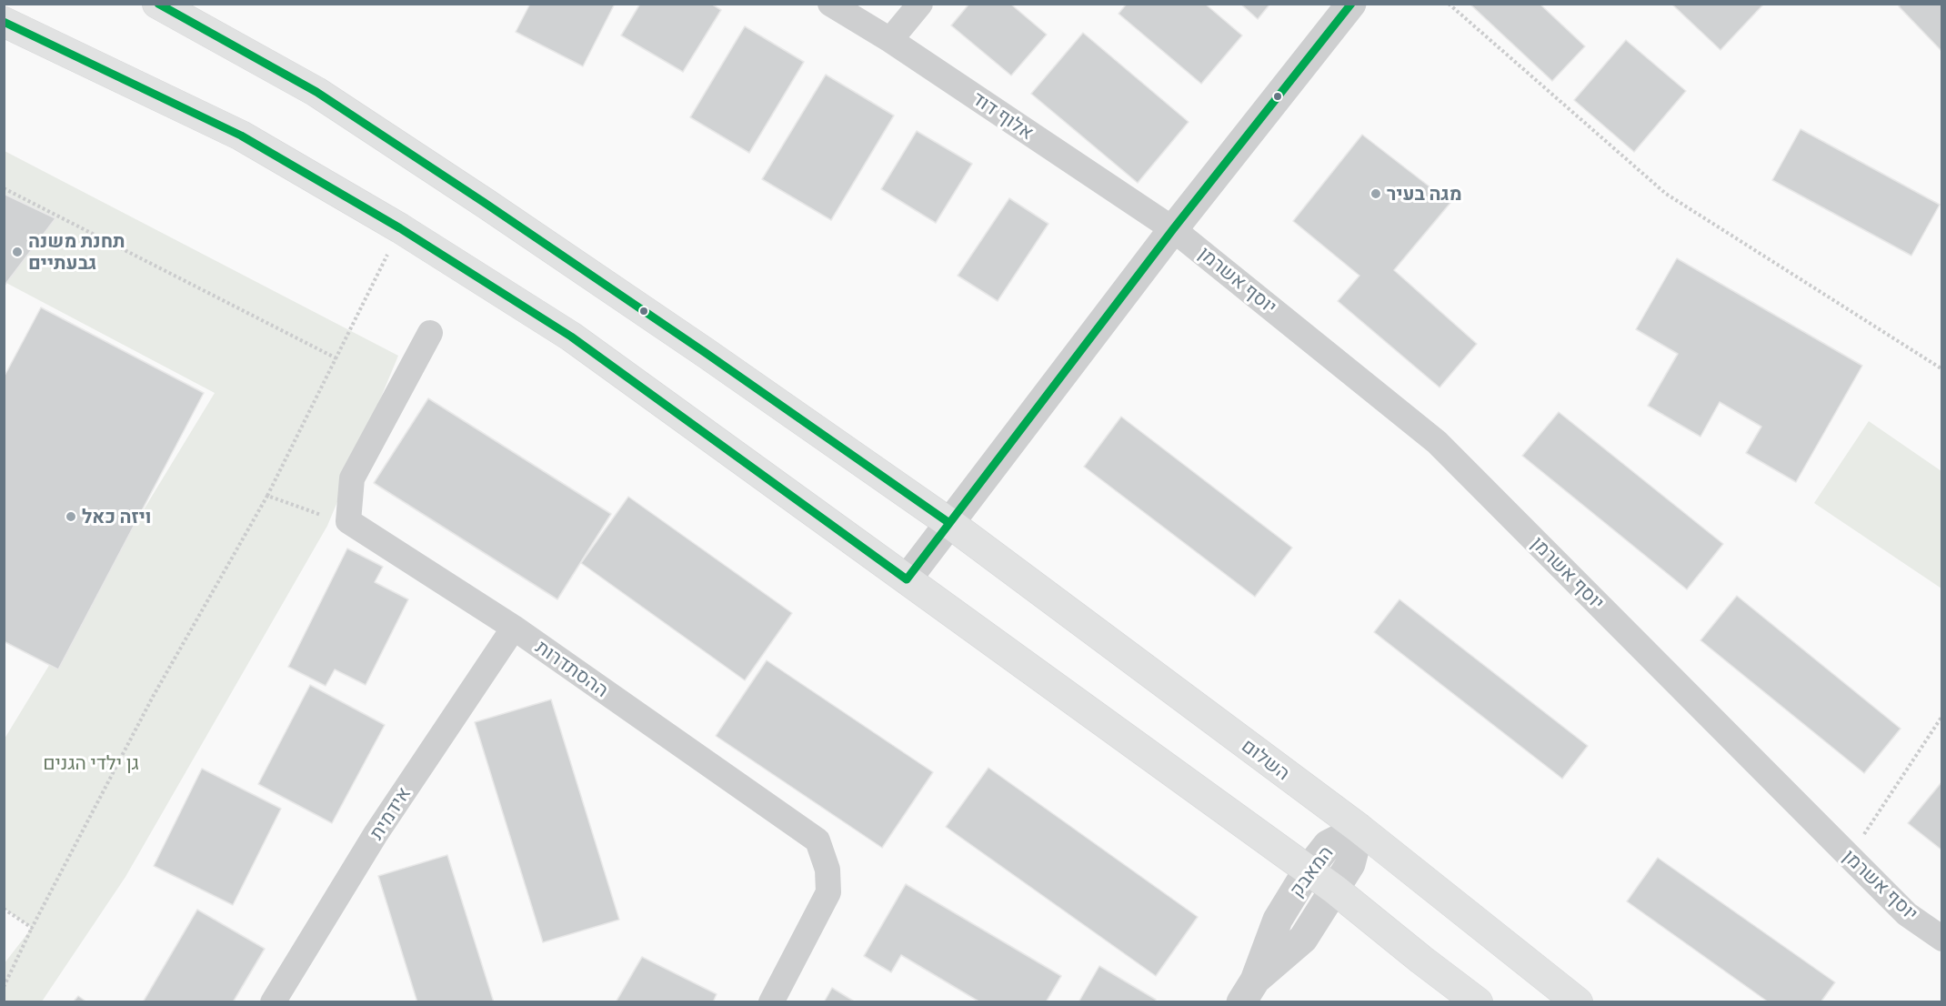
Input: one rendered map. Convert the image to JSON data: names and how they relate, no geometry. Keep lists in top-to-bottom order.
{
  "streets": {
    "main road": ["השלום"],
    "street": [
      "אלוף דוד",
      "יוסף אשרמן",
      "ההסתדרות",
      "אידמית",
      "המאבק"
    ]
  },
  "crossings": [
    ["אלוף דוד", "יוסף אשרמן"],
    ["ההסתדרות", "אידמית"],
    ["השלום", "המאבק"]
  ],
  "parks": ["גן ילדי הגנים"],
  "places": ["מגה בעיר", "תחנת משנה גבעתיים", "ויזה כאל"]
}
